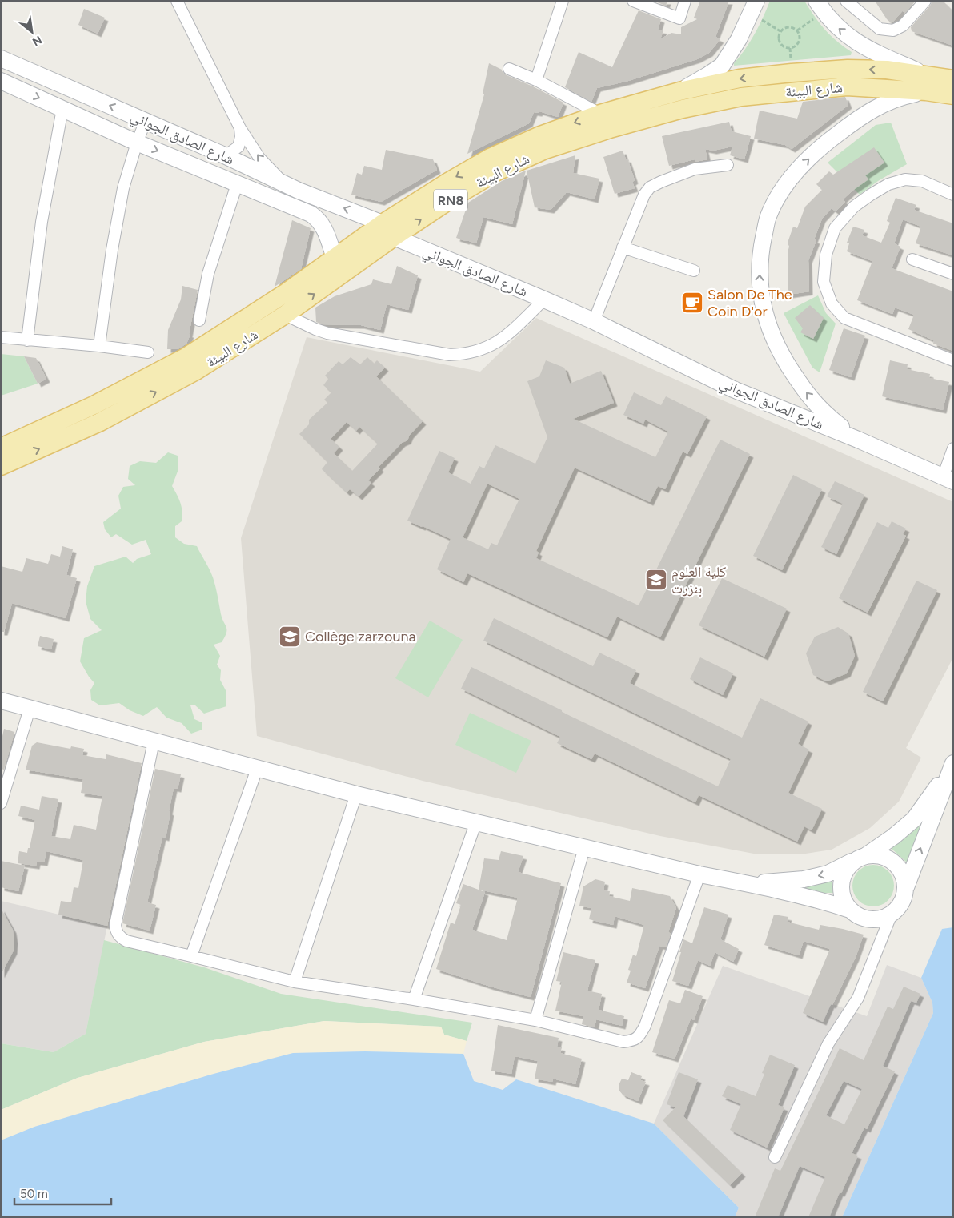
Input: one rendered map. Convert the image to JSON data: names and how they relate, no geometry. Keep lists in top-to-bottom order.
{
  "streets": {
    "main road": ["شارع البيئة", "RN8"],
    "street": ["شارع الصادق الجواني"]
  },
  "crossings": [
    ["شارع البيئة", "شارع الصادق الجواني"]
  ],
  "places": {
    "cafe": ["Salon De The Coin D'or"],
    "school or university": ["كلية العلوم بنزرت", "Collège zarzouna"]
  },
  "scale_bar": "50 m",
  "north": "bottom right"
}
